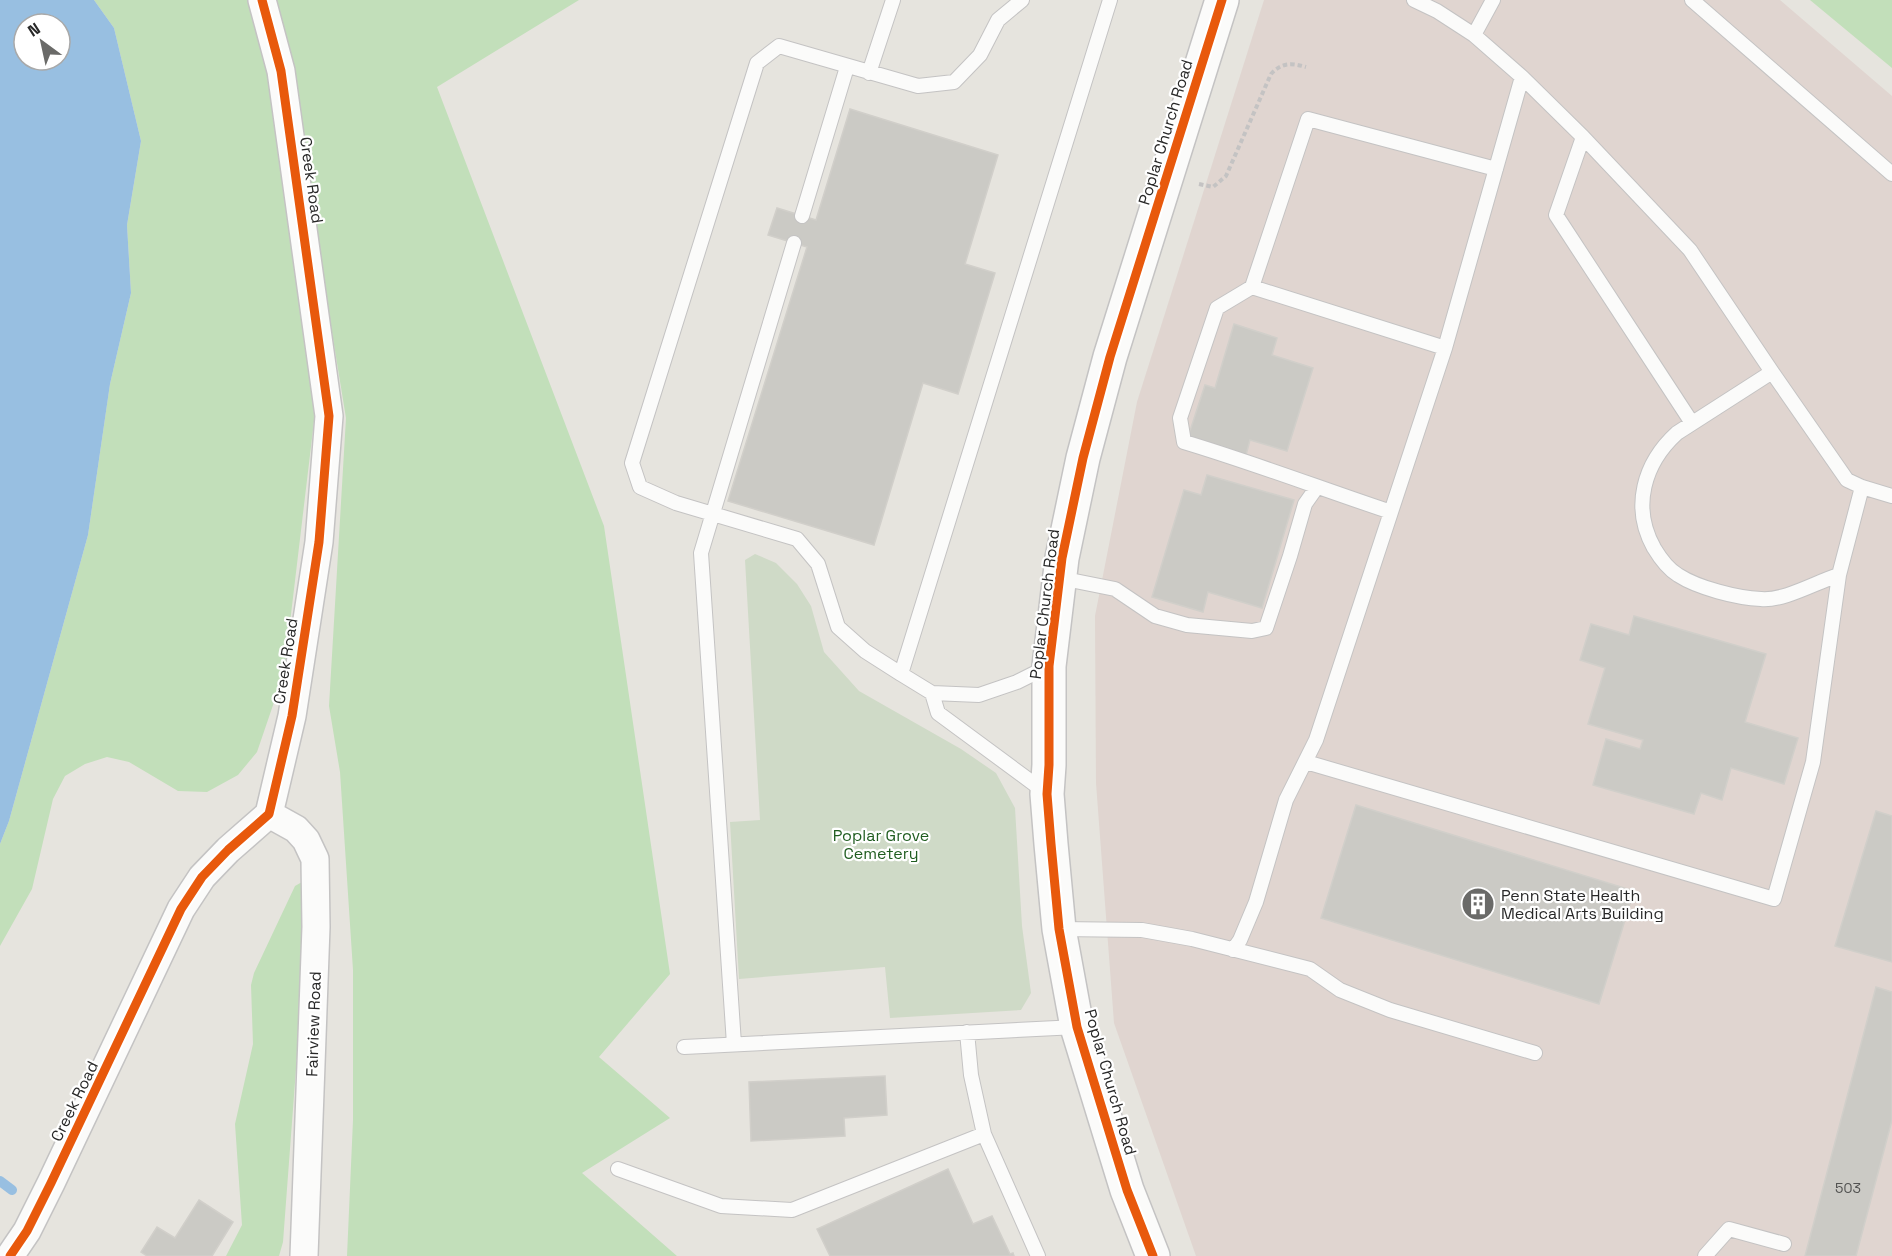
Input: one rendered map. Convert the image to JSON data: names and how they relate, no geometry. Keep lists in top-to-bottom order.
{
  "streets": {
    "street": ["Poplar Church Road", "Creek Road", "Fairview Road"]
  },
  "crossings": [
    ["Creek Road", "Fairview Road"]
  ],
  "parks": ["Poplar Grove Cemetery"],
  "places": {
    "building": ["Penn State Health Medical Arts Building"]
  },
  "house_numbers": ["503"],
  "north": "top left"
}
